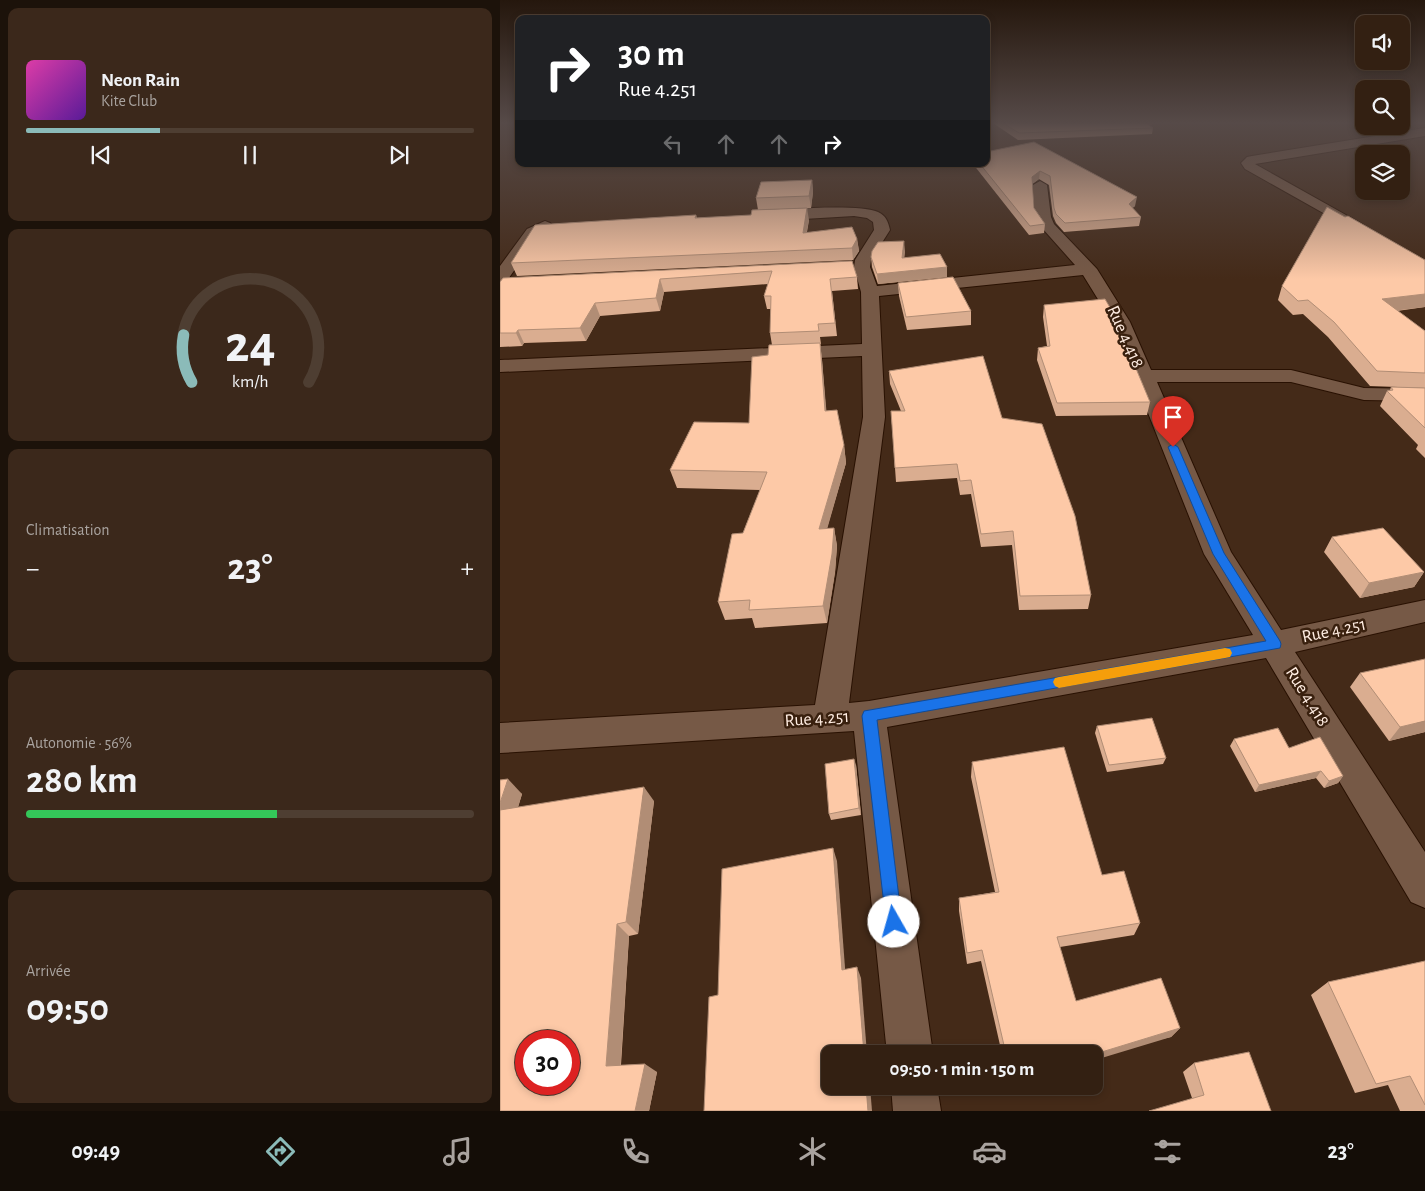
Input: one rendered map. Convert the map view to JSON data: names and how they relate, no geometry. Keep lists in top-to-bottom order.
{
  "streets": {
    "street": ["Rue 4.418", "Rue 4.251"]
  },
  "crossings": [
    ["Rue 4.418", "Rue 4.251"]
  ],
  "page": {
    "turn": ["30 m", "Rue 4.251"],
    "song": ["Neon Rain", "Kite Club"],
    "tile": [
      "Climatisation",
      ["Autonomie · 56%", "280 km"],
      ["Arrivée", "09:50"]
    ],
    "heat": ["−", "23°", "+"],
    "limit": "30",
    "trip": "09:50 · 1 min · 150 m",
    "tabs": ["09:49", "23°"],
    "gauge": ["24", "km/h"]
  }
}
